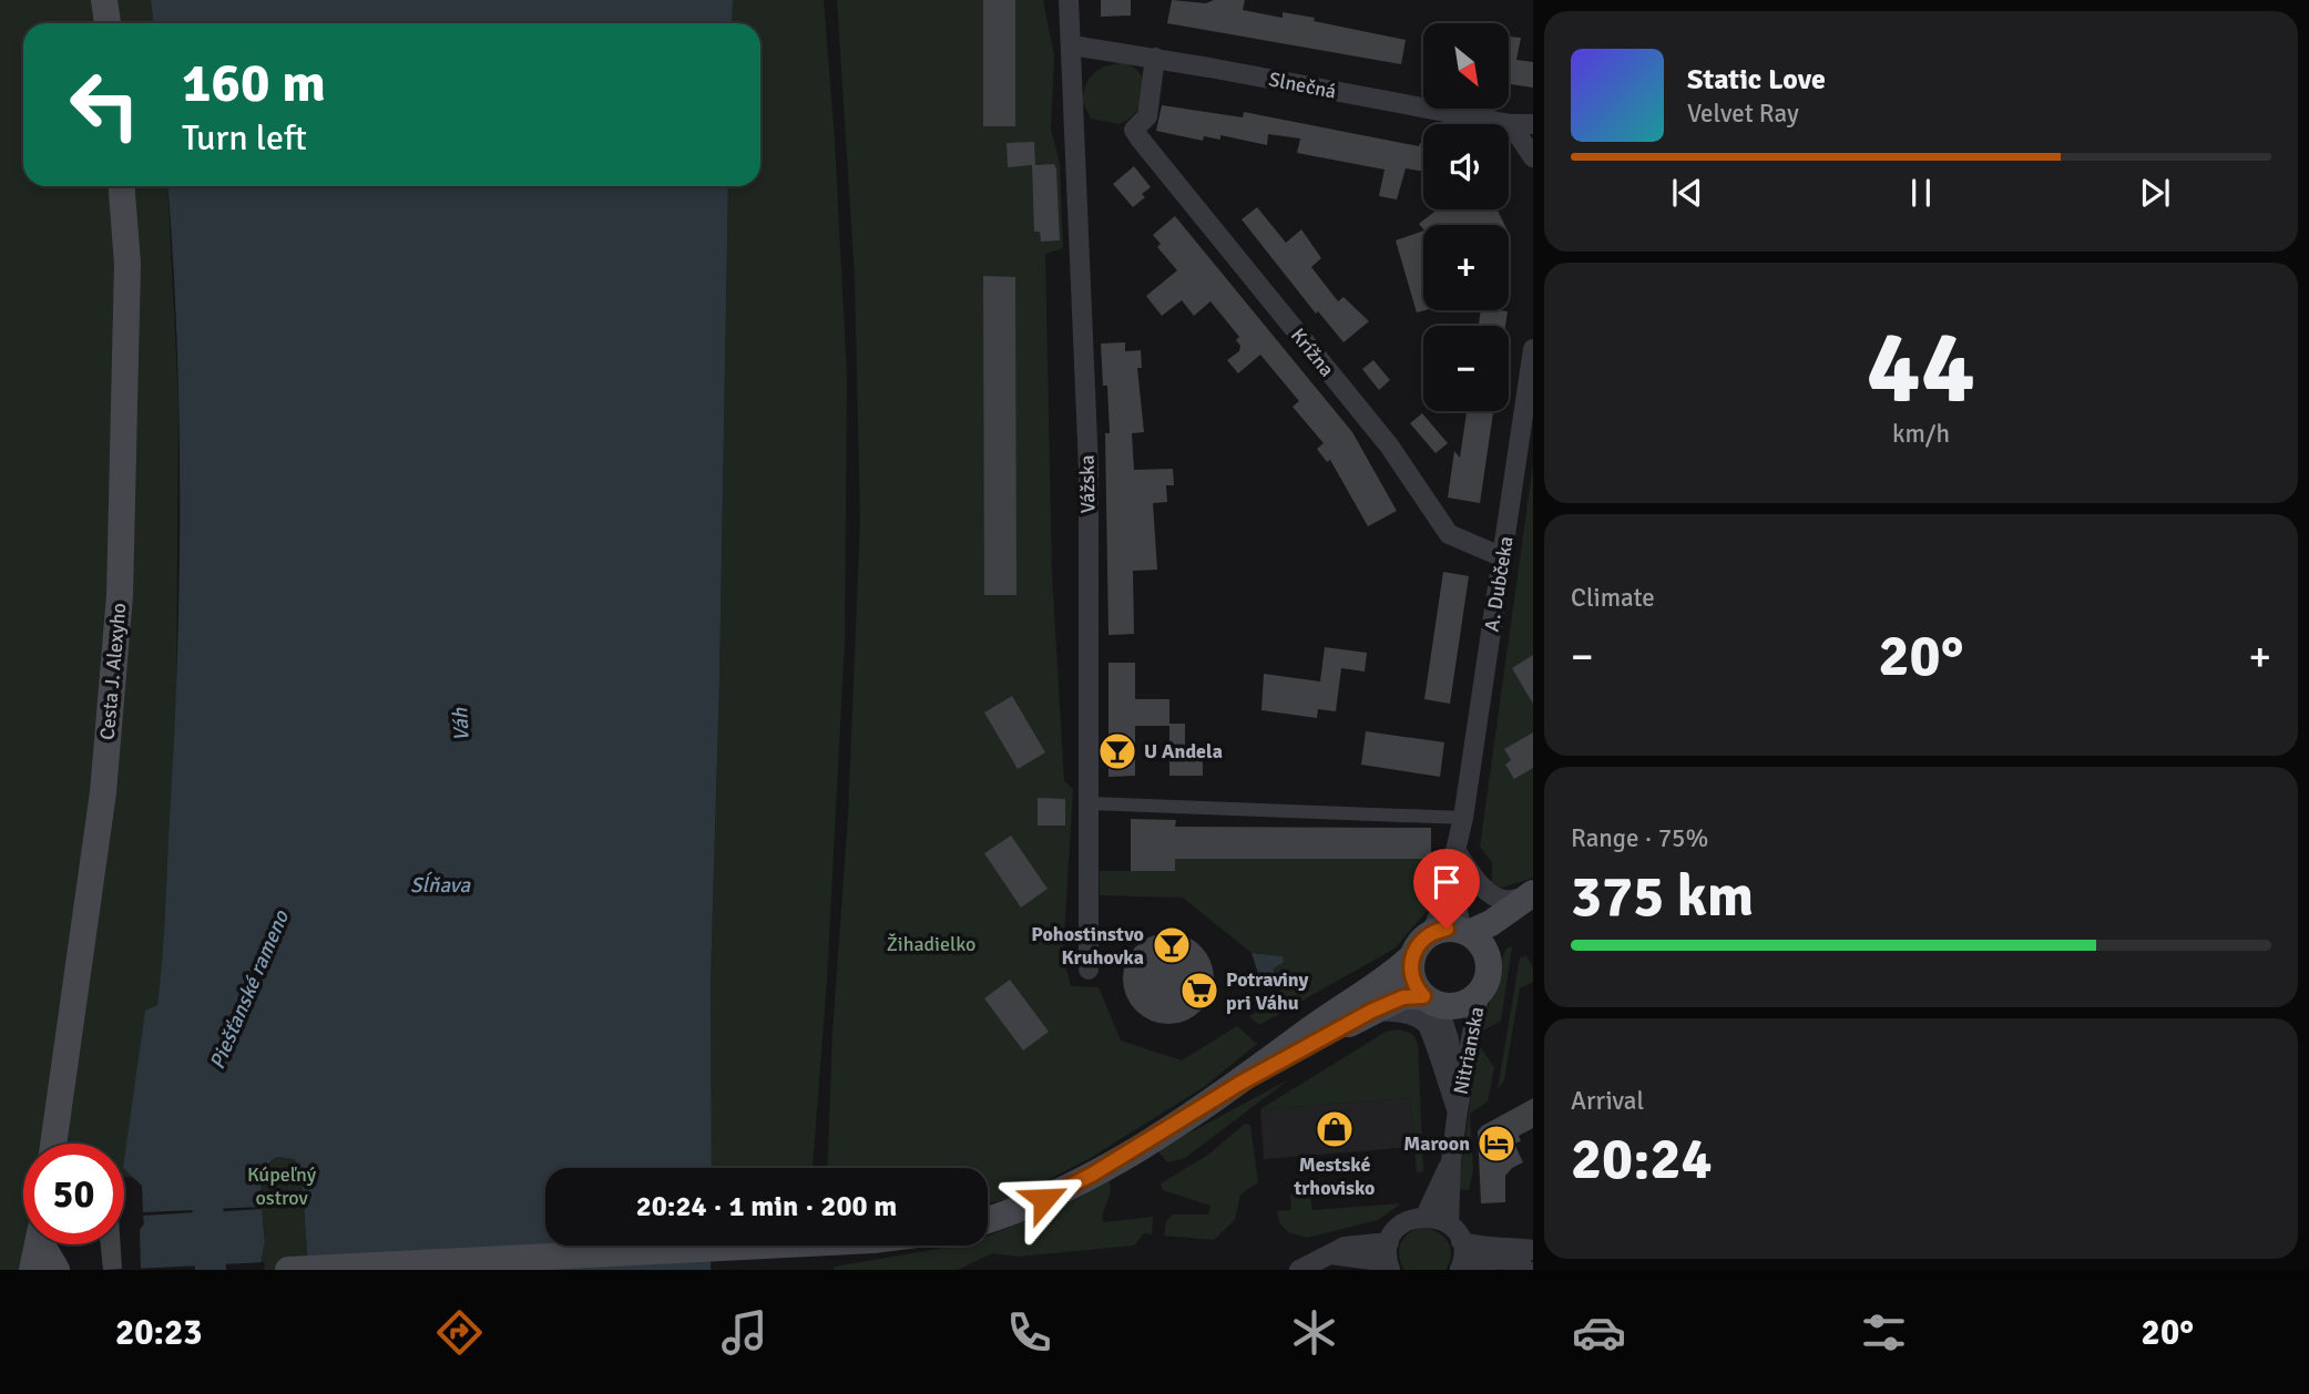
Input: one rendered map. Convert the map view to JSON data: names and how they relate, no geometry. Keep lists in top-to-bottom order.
{
  "streets": {
    "main road": ["Cesta J. Alexyho"],
    "street": [
      "Slnečná",
      "Krížna",
      "Vážska",
      "A. Dubčeka",
      "Nitrianska"
    ]
  },
  "crossings": [
    ["Slnečná", "Krížna"],
    ["Slnečná", "Vážska"],
    ["Krížna", "A. Dubčeka"],
    ["A. Dubčeka", "Nitrianska"]
  ],
  "water": ["Váh", "Sĺňava", "Piešťanské rameno"],
  "parks": ["Žihadielko", "Kúpeľný ostrov"],
  "places": {
    "bar": ["U Andela", "Pohostinstvo Kruhovka"],
    "supermarket": ["Potraviny pri Váhu"],
    "shop": ["Mestské trhovisko"],
    "hotel": ["Maroon"]
  },
  "north": "bottom right",
  "page": {
    "map_buttons": ["+", "−"],
    "turn": ["160 m", "Turn left"],
    "song": ["Static Love", "Velvet Ray"],
    "tile": [
      ["44", "km/h"],
      "Climate",
      ["Range · 75%", "375 km"],
      ["Arrival", "20:24"]
    ],
    "heat": ["−", "20°", "+"],
    "limit": "50",
    "trip": "20:24 · 1 min · 200 m",
    "tabs": ["20:23", "20°"]
  }
}
